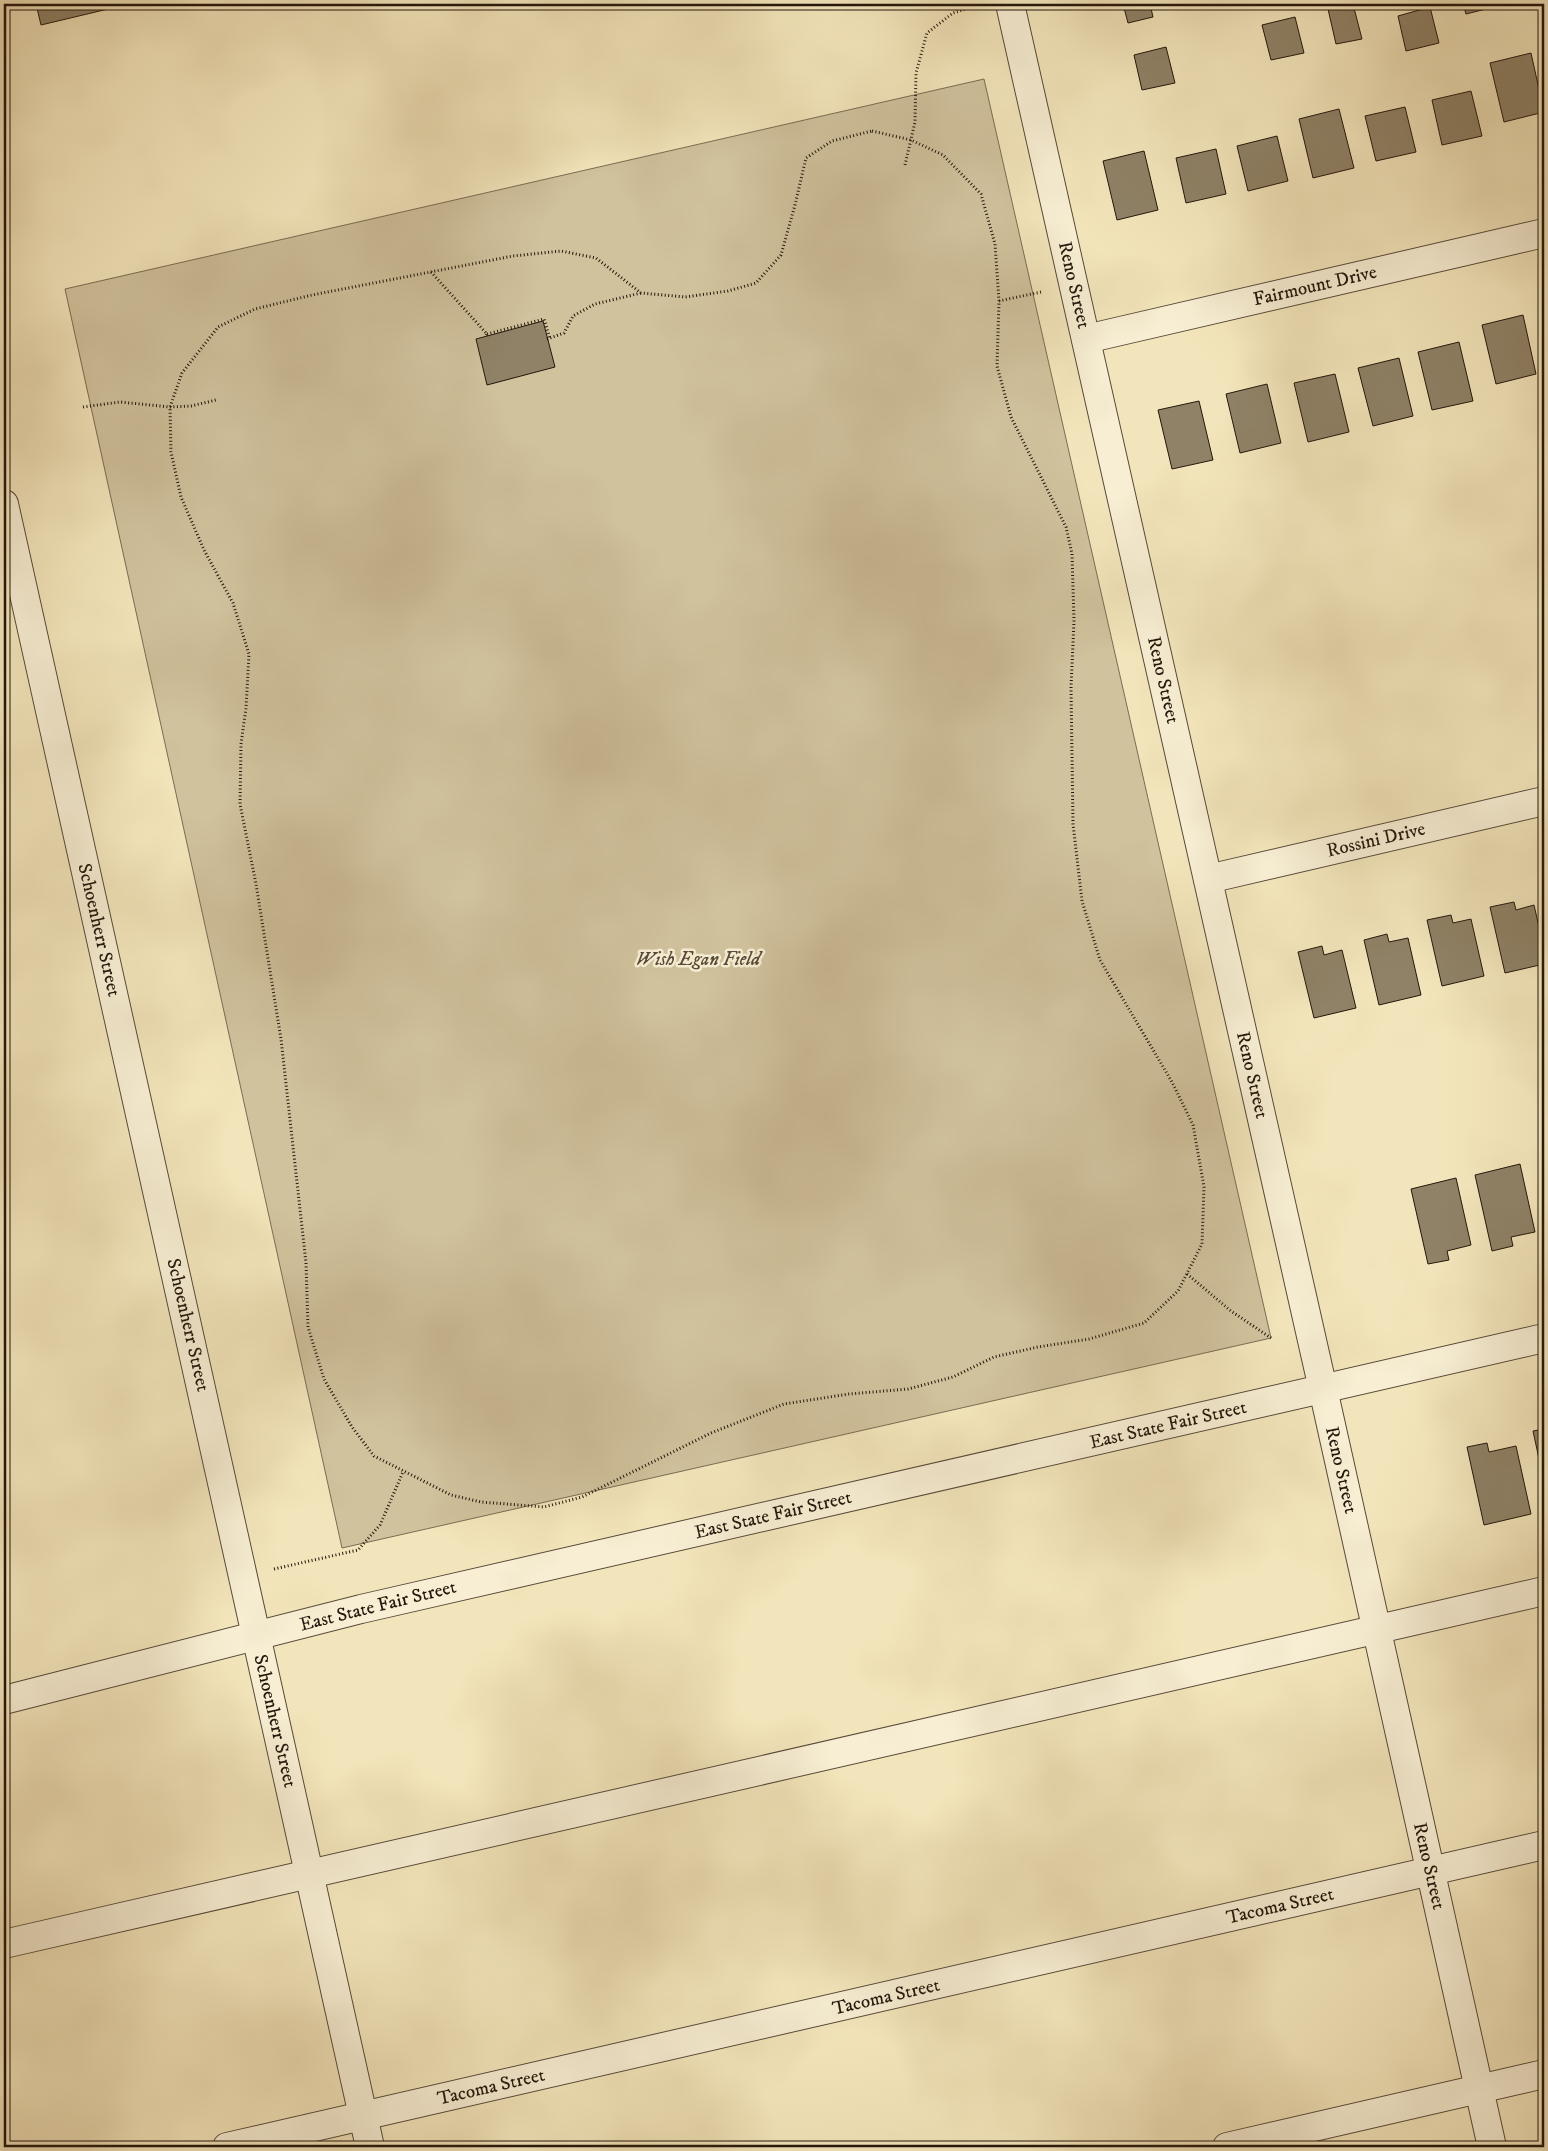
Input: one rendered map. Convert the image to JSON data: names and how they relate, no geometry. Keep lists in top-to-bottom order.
{
  "streets": {
    "street": [
      "Reno Street",
      "Fairmount Drive",
      "Rossini Drive",
      "Schoenherr Street",
      "East State Fair Street",
      "Tacoma Street"
    ]
  },
  "crossings": [
    ["Reno Street", "Fairmount Drive"],
    ["Reno Street", "Rossini Drive"],
    ["Reno Street", "East State Fair Street"],
    ["Reno Street", "Tacoma Street"],
    ["Schoenherr Street", "East State Fair Street"],
    ["Schoenherr Street", "Tacoma Street"]
  ],
  "parks": ["Wish Egan Field"]
}
